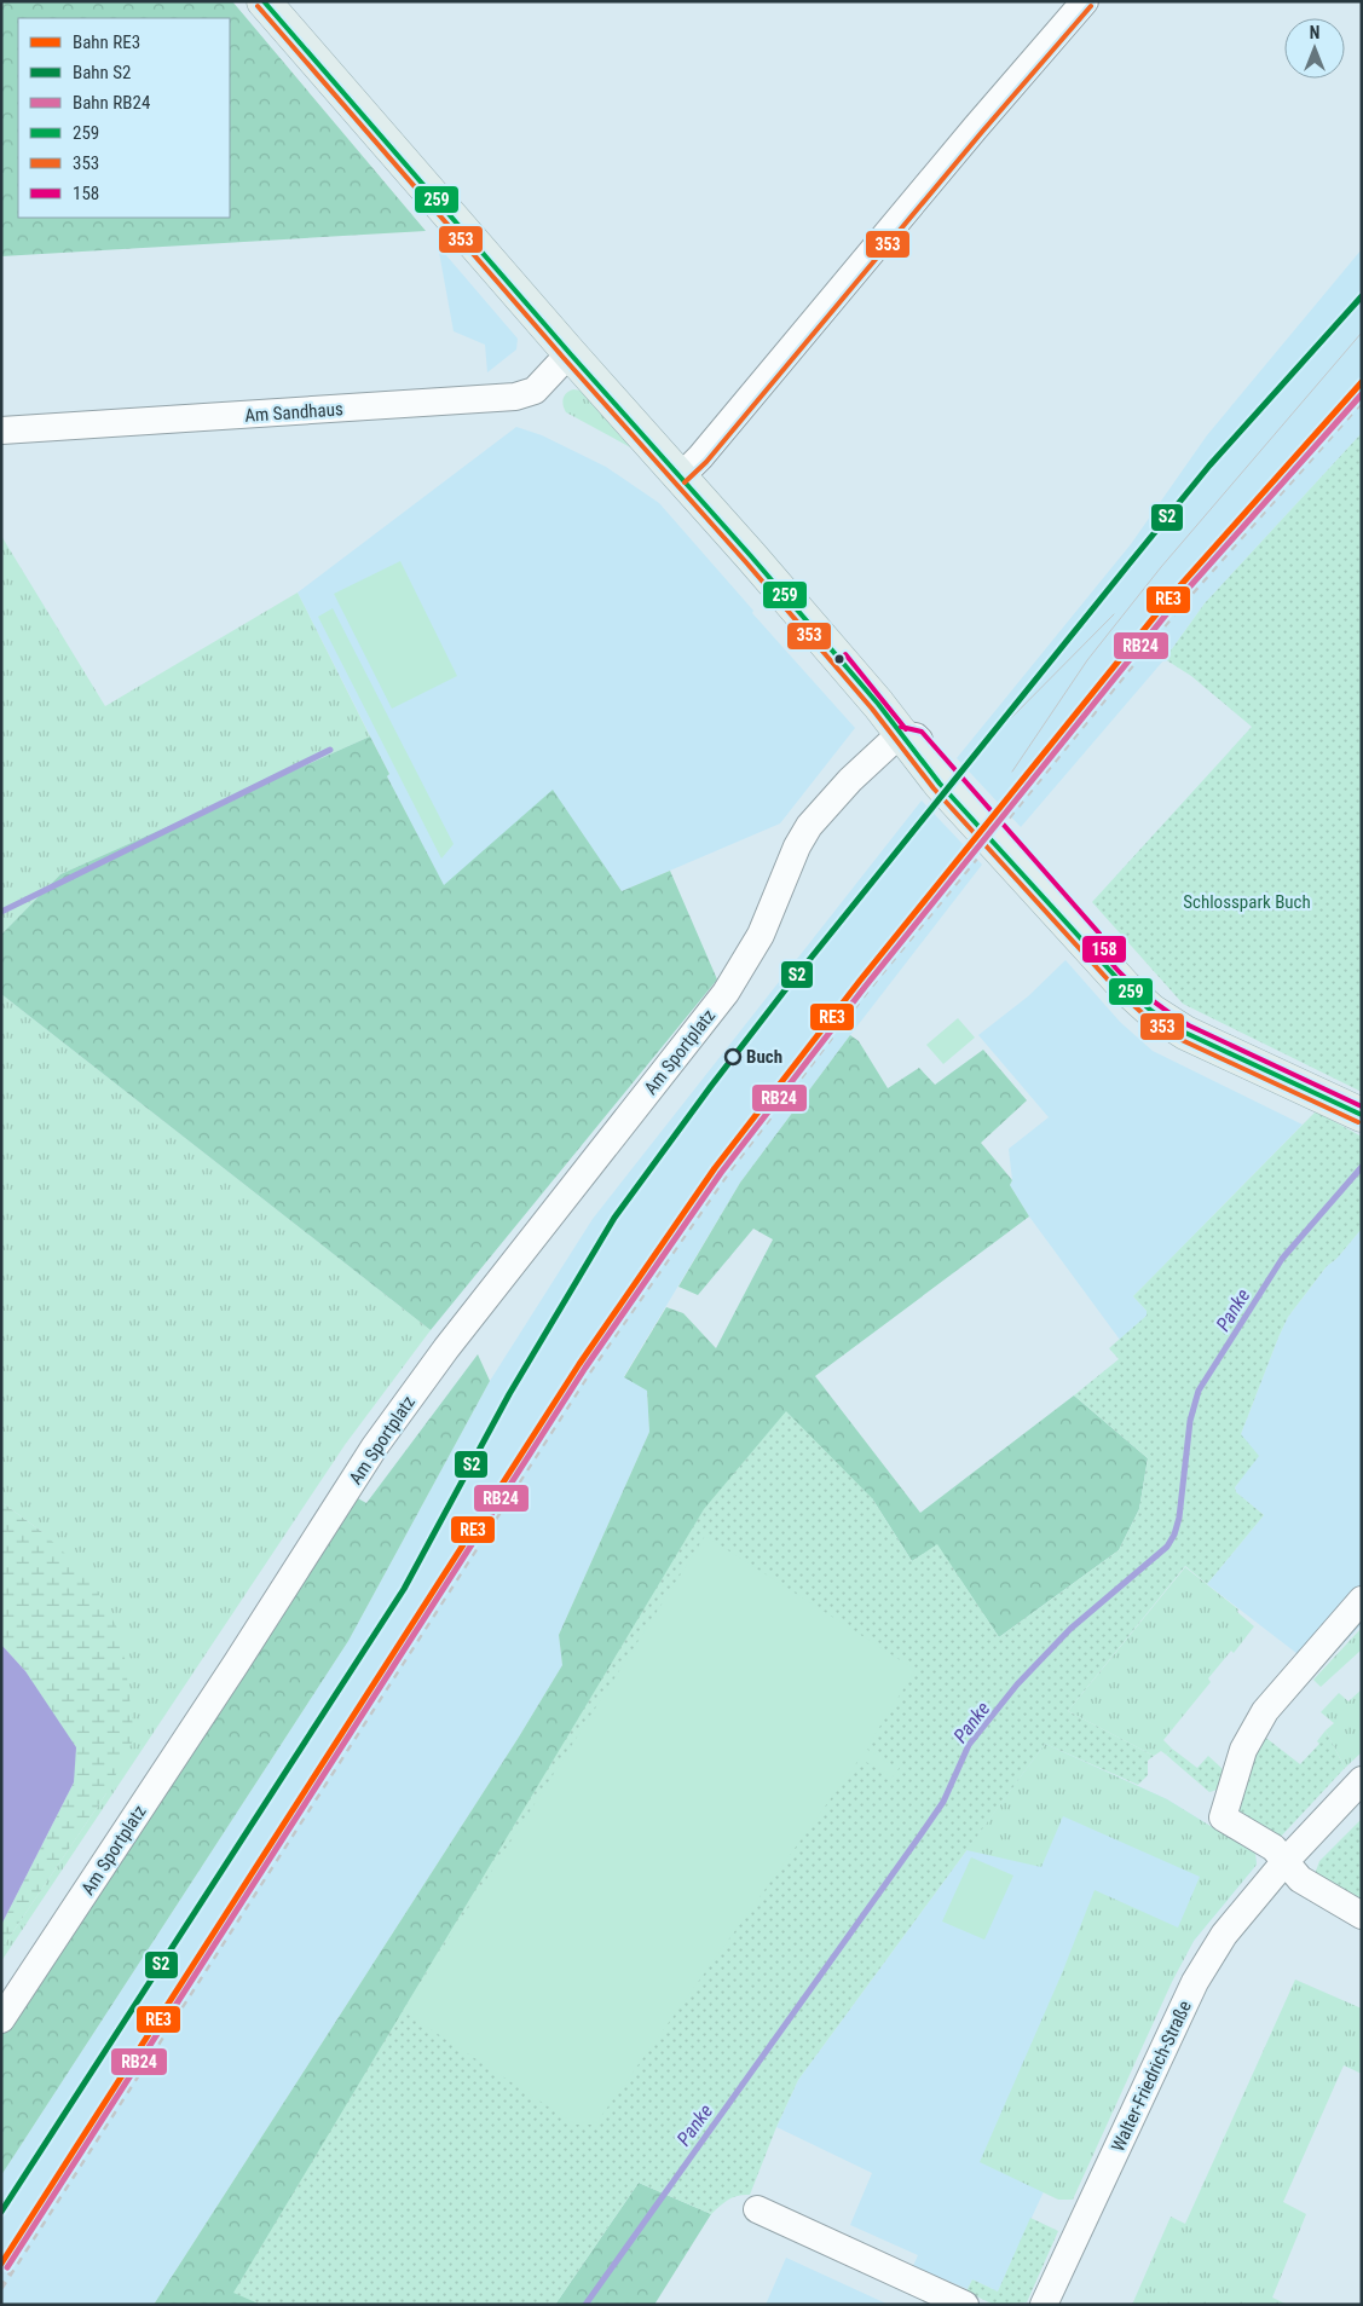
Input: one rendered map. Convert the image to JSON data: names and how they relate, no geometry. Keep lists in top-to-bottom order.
{
  "streets": {
    "street": ["Am Sandhaus", "Am Sportplatz", "Walter-Friedrich-Straße"]
  },
  "water": ["Panke"],
  "parks": ["Schlosspark Buch"],
  "places": ["Buch"],
  "lines": [
    "transit line 259",
    "transit line 353",
    "rail line S2",
    "rail line RE3",
    "rail line RB24",
    "transit line 158"
  ],
  "legend": [
    "Bahn RE3",
    "Bahn S2",
    "Bahn RB24",
    "259",
    "353",
    "158"
  ],
  "north": "top"
}
